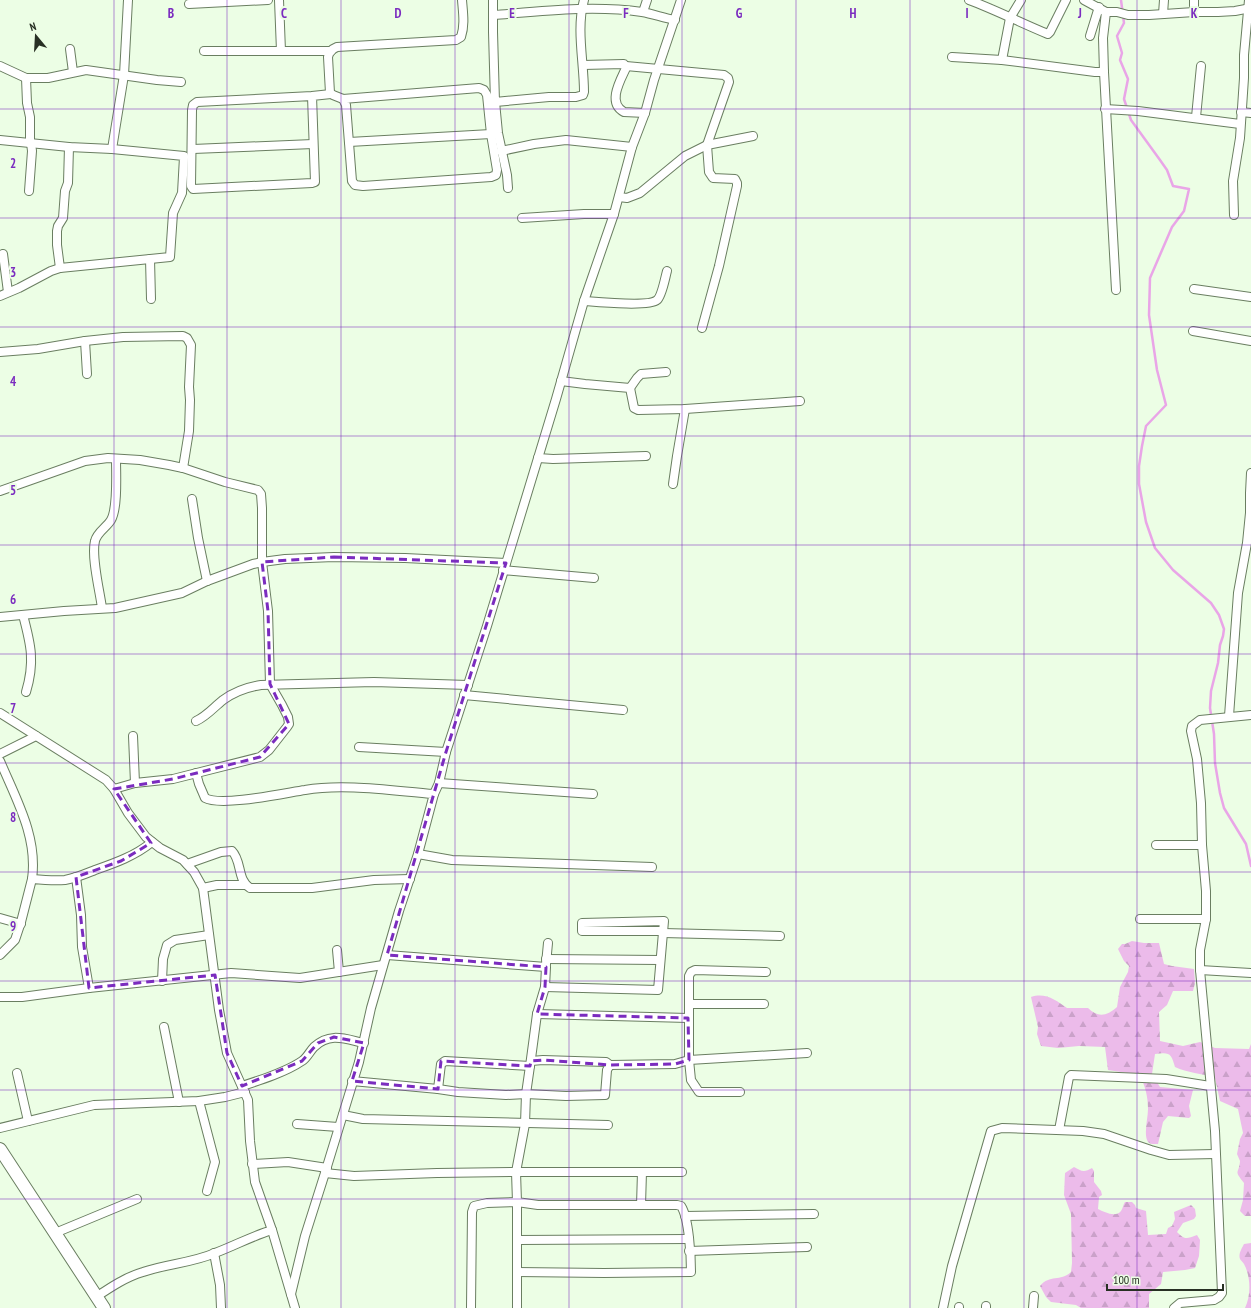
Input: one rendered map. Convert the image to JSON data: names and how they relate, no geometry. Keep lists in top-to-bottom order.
{
  "scale_bar": "100 m",
  "north": "top",
  "grid": {
    "columns": [
      "B",
      "C",
      "D",
      "E",
      "F",
      "G",
      "H",
      "I",
      "J",
      "K"
    ],
    "rows": [
      "2",
      "3",
      "4",
      "5",
      "6",
      "7",
      "8",
      "9"
    ]
  }
}
